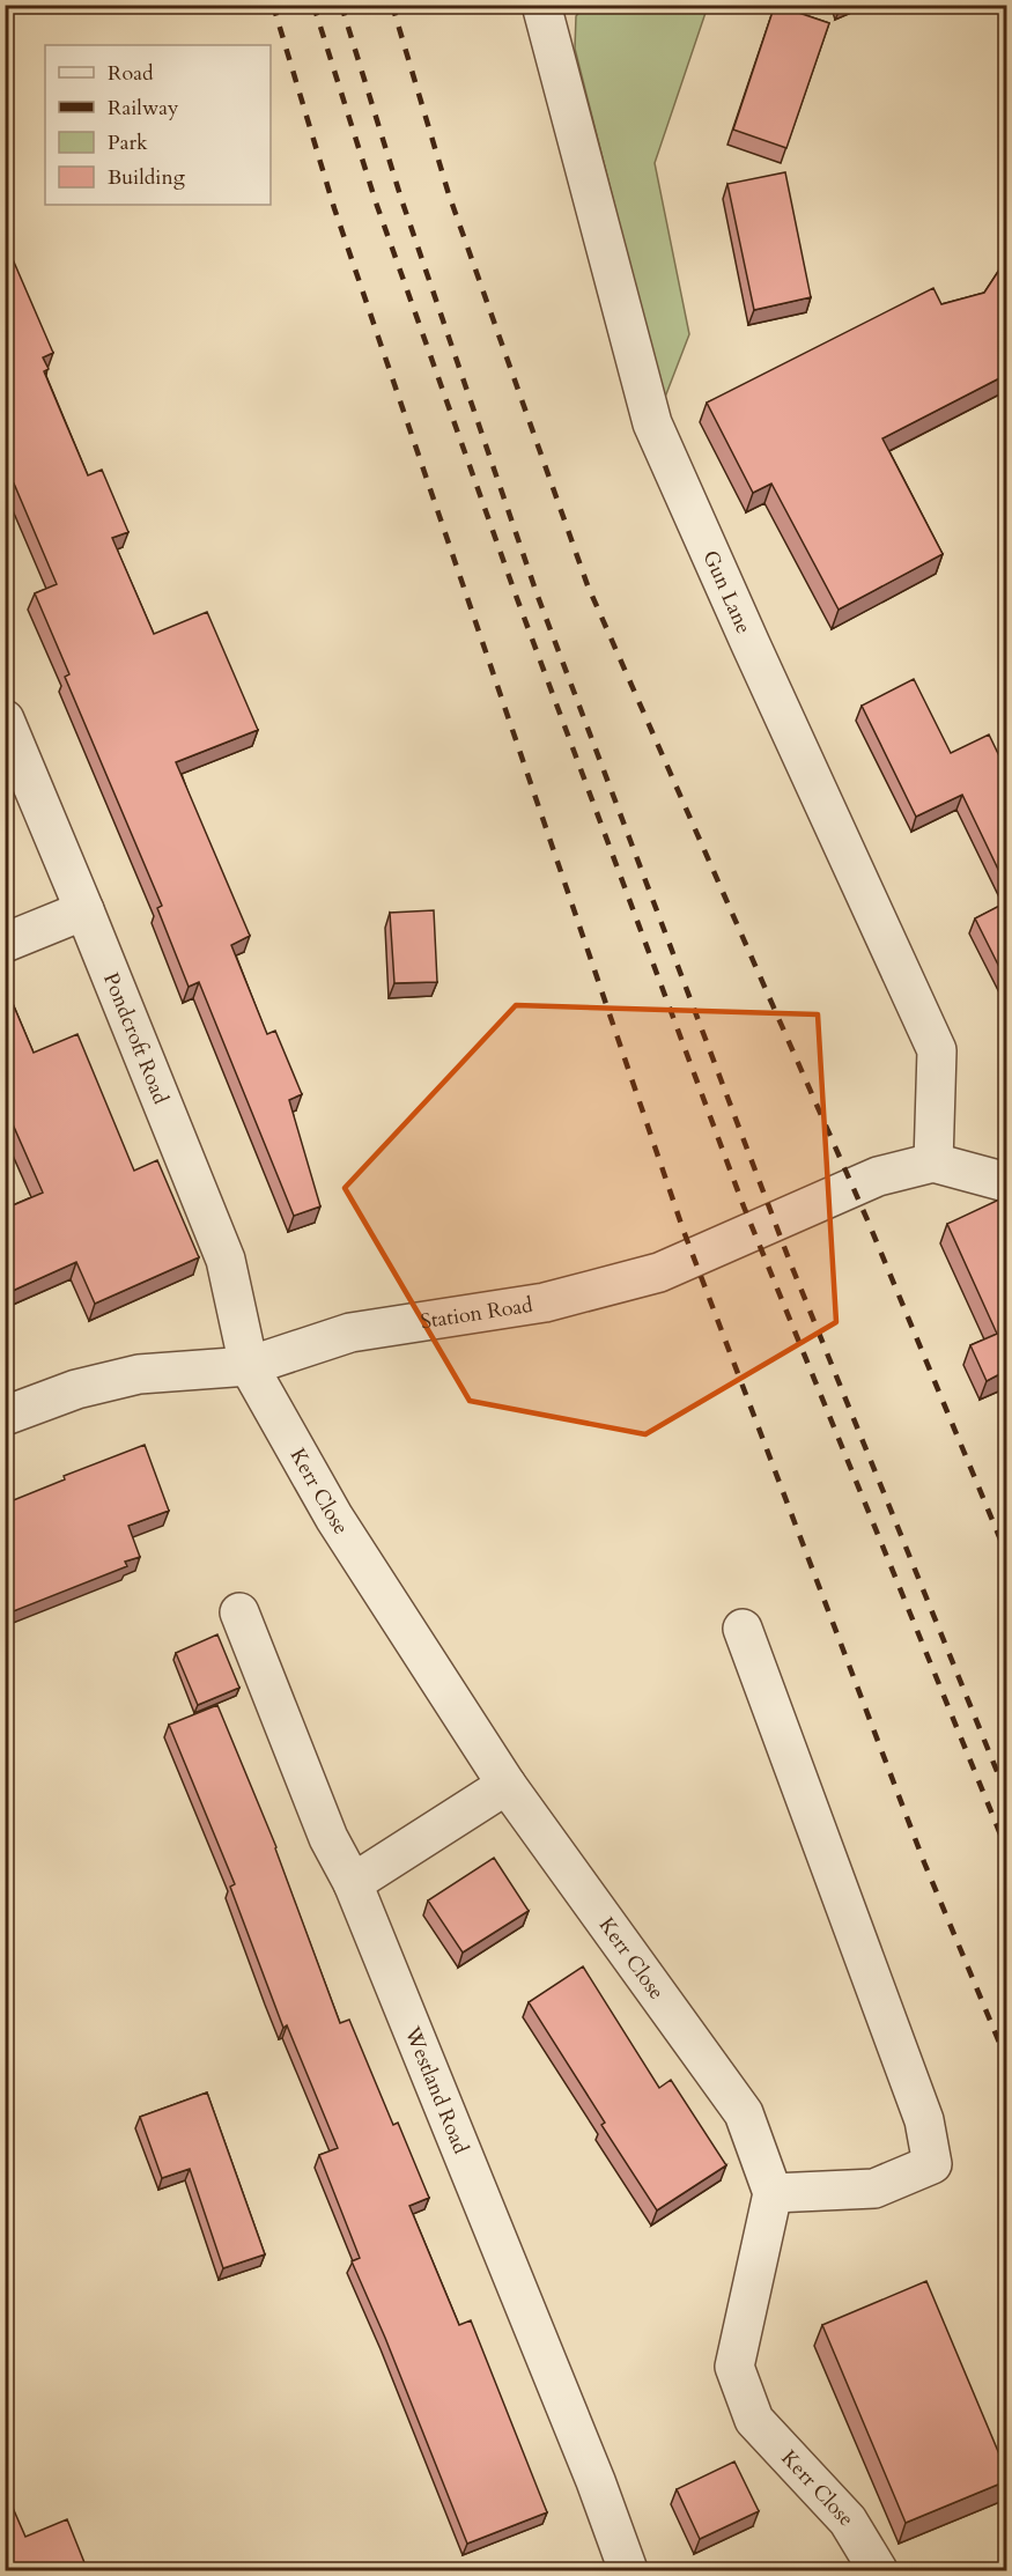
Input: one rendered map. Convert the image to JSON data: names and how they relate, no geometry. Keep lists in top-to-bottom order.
{
  "streets": {
    "street": [
      "Gun Lane",
      "Pondcroft Road",
      "Station Road",
      "Kerr Close",
      "Westland Road"
    ]
  },
  "crossings": [
    ["Gun Lane", "Station Road"],
    ["Pondcroft Road", "Station Road"],
    ["Pondcroft Road", "Kerr Close"],
    ["Station Road", "Kerr Close"]
  ],
  "legend": [
    "Road",
    "Railway",
    "Park",
    "Building"
  ]
}
